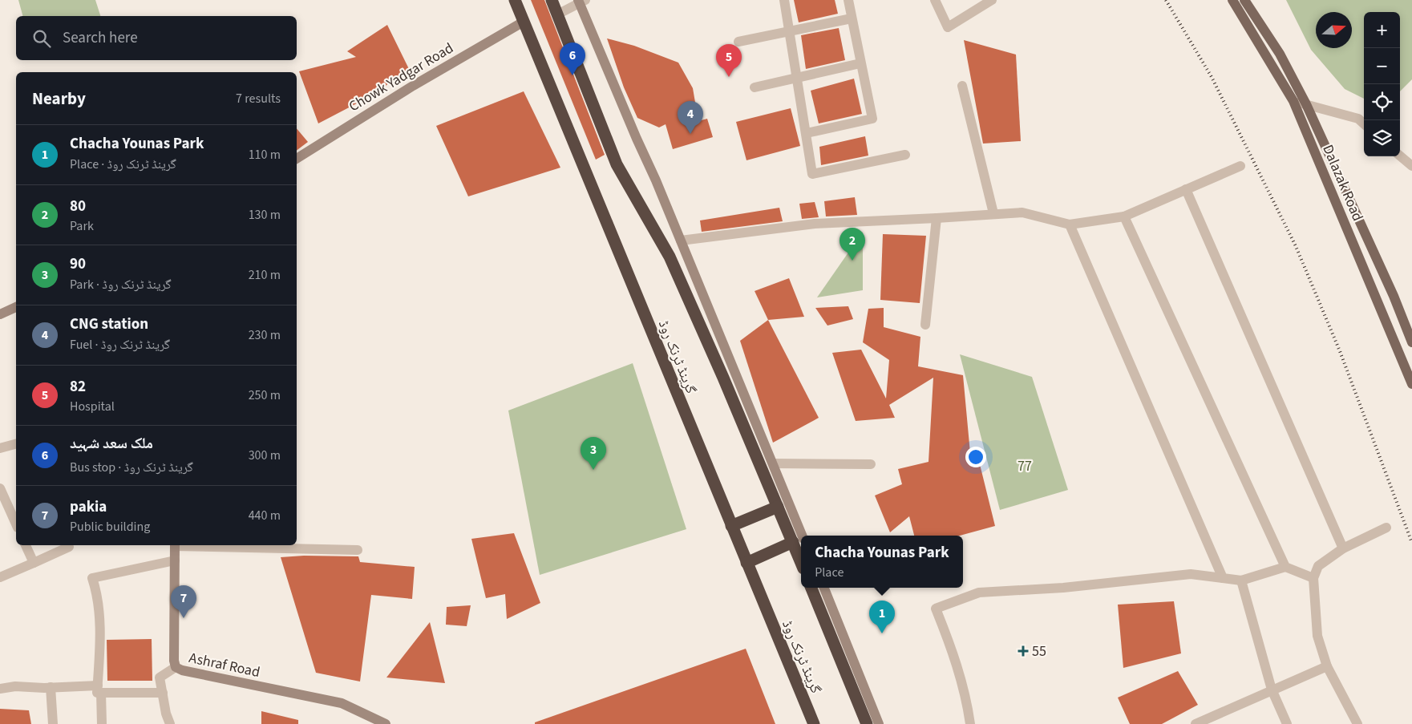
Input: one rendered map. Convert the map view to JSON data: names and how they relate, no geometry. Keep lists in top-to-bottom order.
{
  "streets": {
    "highway": ["گرینڈ ٹرنک روڈ"],
    "main road": ["Dalazak Road"],
    "street": ["Chowk Yadgar Road", "Ashraf Road"]
  },
  "crossings": [
    ["Chowk Yadgar Road", "گرینڈ ٹرنک روڈ"]
  ],
  "parks": ["77"],
  "places": {
    "health": ["55"]
  },
  "north": "right",
  "page": {
    "map_buttons": ["+", "−"],
    "search": "Search here",
    "pins": [
      "6",
      "5",
      "4",
      "2",
      "3",
      "7",
      "1"
    ],
    "heading": ["Nearby", "7 results"],
    "list": [
      {
        "mark": "1",
        "name": "Chacha Younas Park",
        "note": "Place · گرینڈ ٹرنک روڈ",
        "value": "110 m"
      },
      {
        "mark": "2",
        "name": "80",
        "note": "Park",
        "value": "130 m"
      },
      {
        "mark": "3",
        "name": "90",
        "note": "Park · گرینڈ ٹرنک روڈ",
        "value": "210 m"
      },
      {
        "mark": "4",
        "name": "CNG station",
        "note": "Fuel · گرینڈ ٹرنک روڈ",
        "value": "230 m"
      },
      {
        "mark": "5",
        "name": "82",
        "note": "Hospital",
        "value": "250 m"
      },
      {
        "mark": "6",
        "name": "ملک سعد شہید",
        "note": "Bus stop · گرینڈ ٹرنک روڈ",
        "value": "300 m"
      },
      {
        "mark": "7",
        "name": "pakia",
        "note": "Public building",
        "value": "440 m"
      }
    ],
    "popup": ["Chacha Younas Park", "Place"]
  }
}
